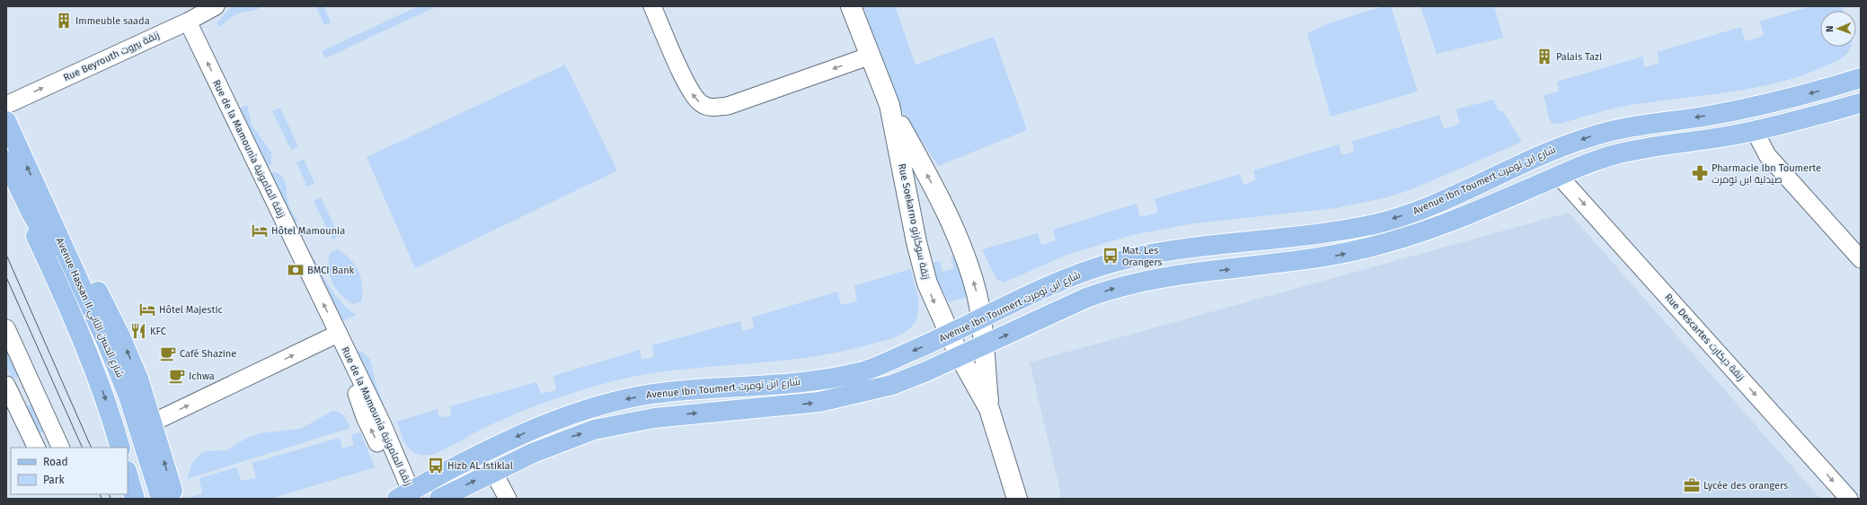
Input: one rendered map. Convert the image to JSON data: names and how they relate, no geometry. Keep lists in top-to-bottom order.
{
  "streets": {
    "main road": ["Avenue Ibn Toumert شارع ابن تومرت", "Avenue Hassan II شارع الحسن الثاني"],
    "street": [
      "Rue Beyrouth زنقة بيروت",
      "Rue de la Mamounia زنقة المامونية",
      "Rue Soekarno زنقة سوكارنو",
      "Rue Descartes زنقة ديكارت"
    ]
  },
  "crossings": [
    ["Rue Beyrouth زنقة بيروت", "Rue de la Mamounia زنقة المامونية"],
    ["Rue de la Mamounia زنقة المامونية", "Avenue Ibn Toumert شارع ابن تومرت"],
    ["Avenue Ibn Toumert شارع ابن تومرت", "Rue Soekarno زنقة سوكارنو"]
  ],
  "one_way": ["Rue Beyrouth زنقة بيروت", "Rue de la Mamounia زنقة المامونية", "Rue Descartes زنقة ديكارت"],
  "places": {
    "building": ["Immeuble saada", "Palais Tazi"],
    "pharmacy": ["Pharmacie Ibn Toumerte صيدلية ابن تومرت"],
    "hotel": ["Hôtel Mamounia", "Hôtel Majestic"],
    "bus stop": ["Mat. Les Orangers", "Hizb AL Istiklal"],
    "bank": ["BMCI Bank"],
    "restaurant": ["KFC"],
    "cafe": ["Café Shazine", "Ichwa"],
    "office": ["Lycée des orangers"]
  },
  "legend": ["Road", "Park"],
  "north": "left"
}
